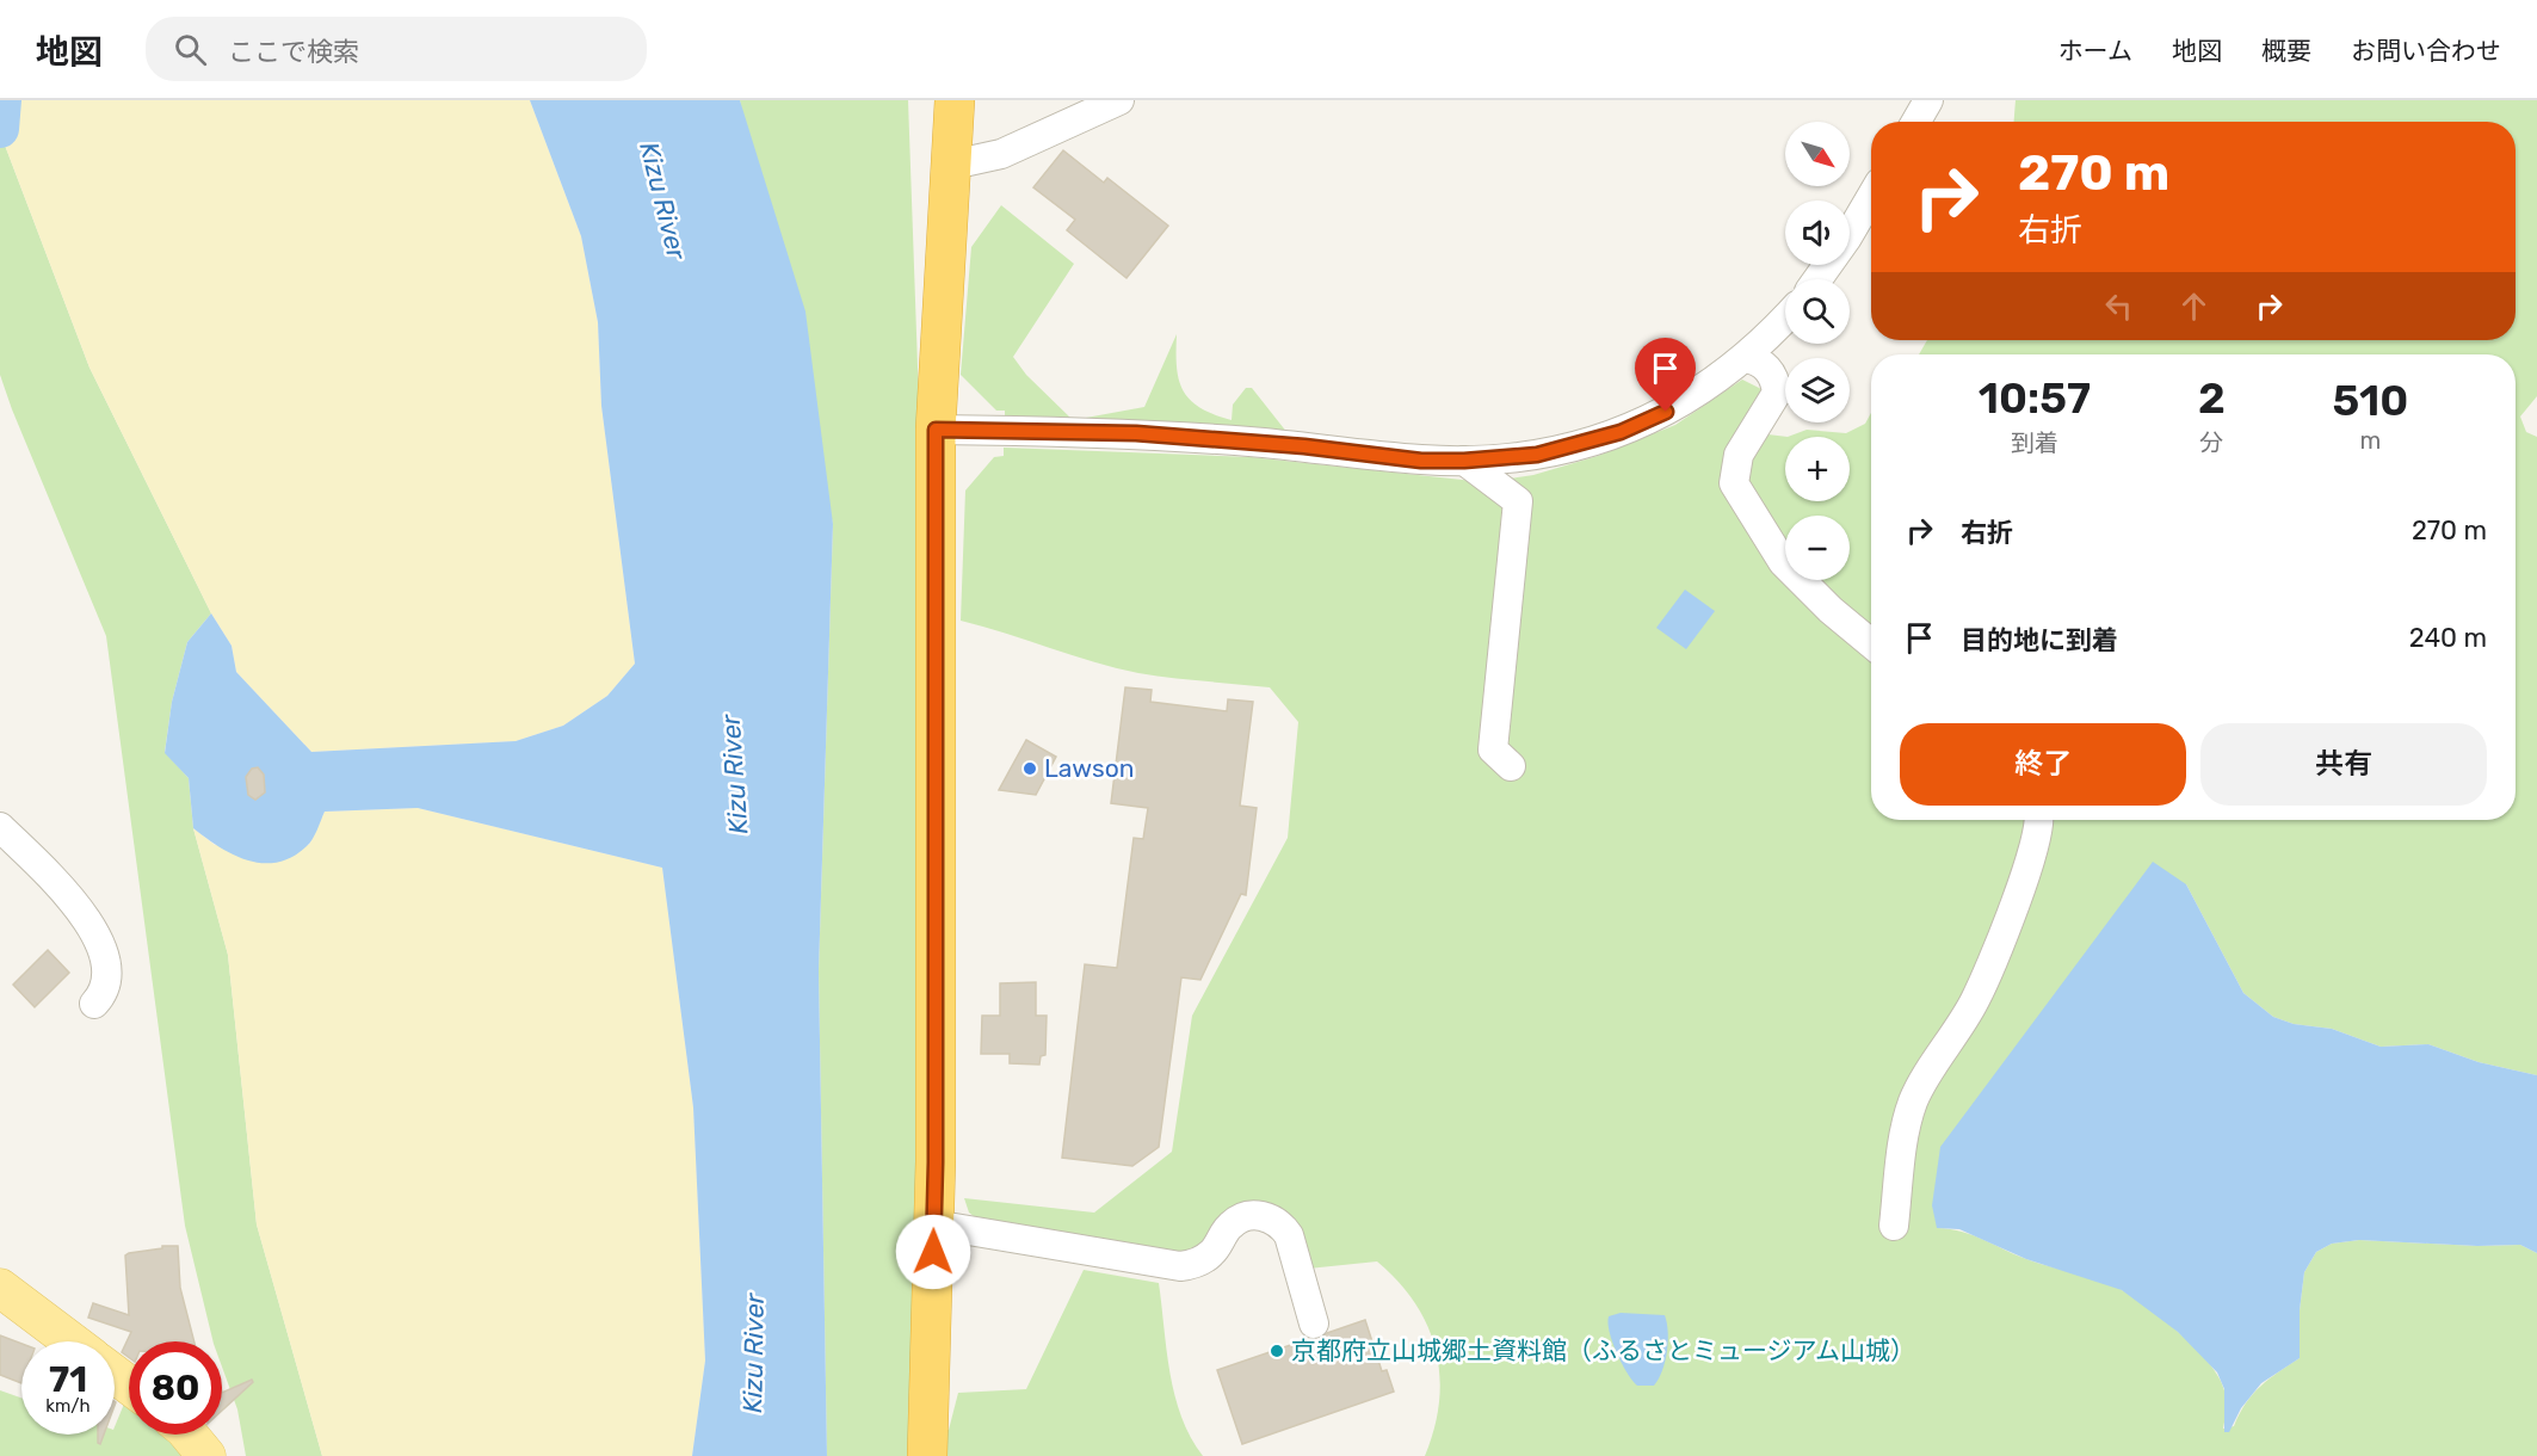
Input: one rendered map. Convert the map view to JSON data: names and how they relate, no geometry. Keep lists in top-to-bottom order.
{
  "water": ["Kizu River"],
  "places": ["Lawson", "京都府立山城郷土資料館（ふるさとミュージアム山城）"],
  "north": "bottom right",
  "page": {
    "header": "地図",
    "search": "ここで検索",
    "nav": [
      "ホーム",
      "地図",
      "概要",
      "お問い合わせ"
    ],
    "map_buttons": ["+", "−"],
    "turn": ["270 m", "右折"],
    "eta": [
      "10:57",
      "到着",
      "2",
      "分",
      "510",
      "m"
    ],
    "list": [
      {
        "name": "右折",
        "value": "270 m"
      },
      {
        "name": "目的地に到着",
        "value": "240 m"
      }
    ],
    "buttons": ["終了", "共有"],
    "speed": "71 km/h",
    "limit": "80"
  }
}
